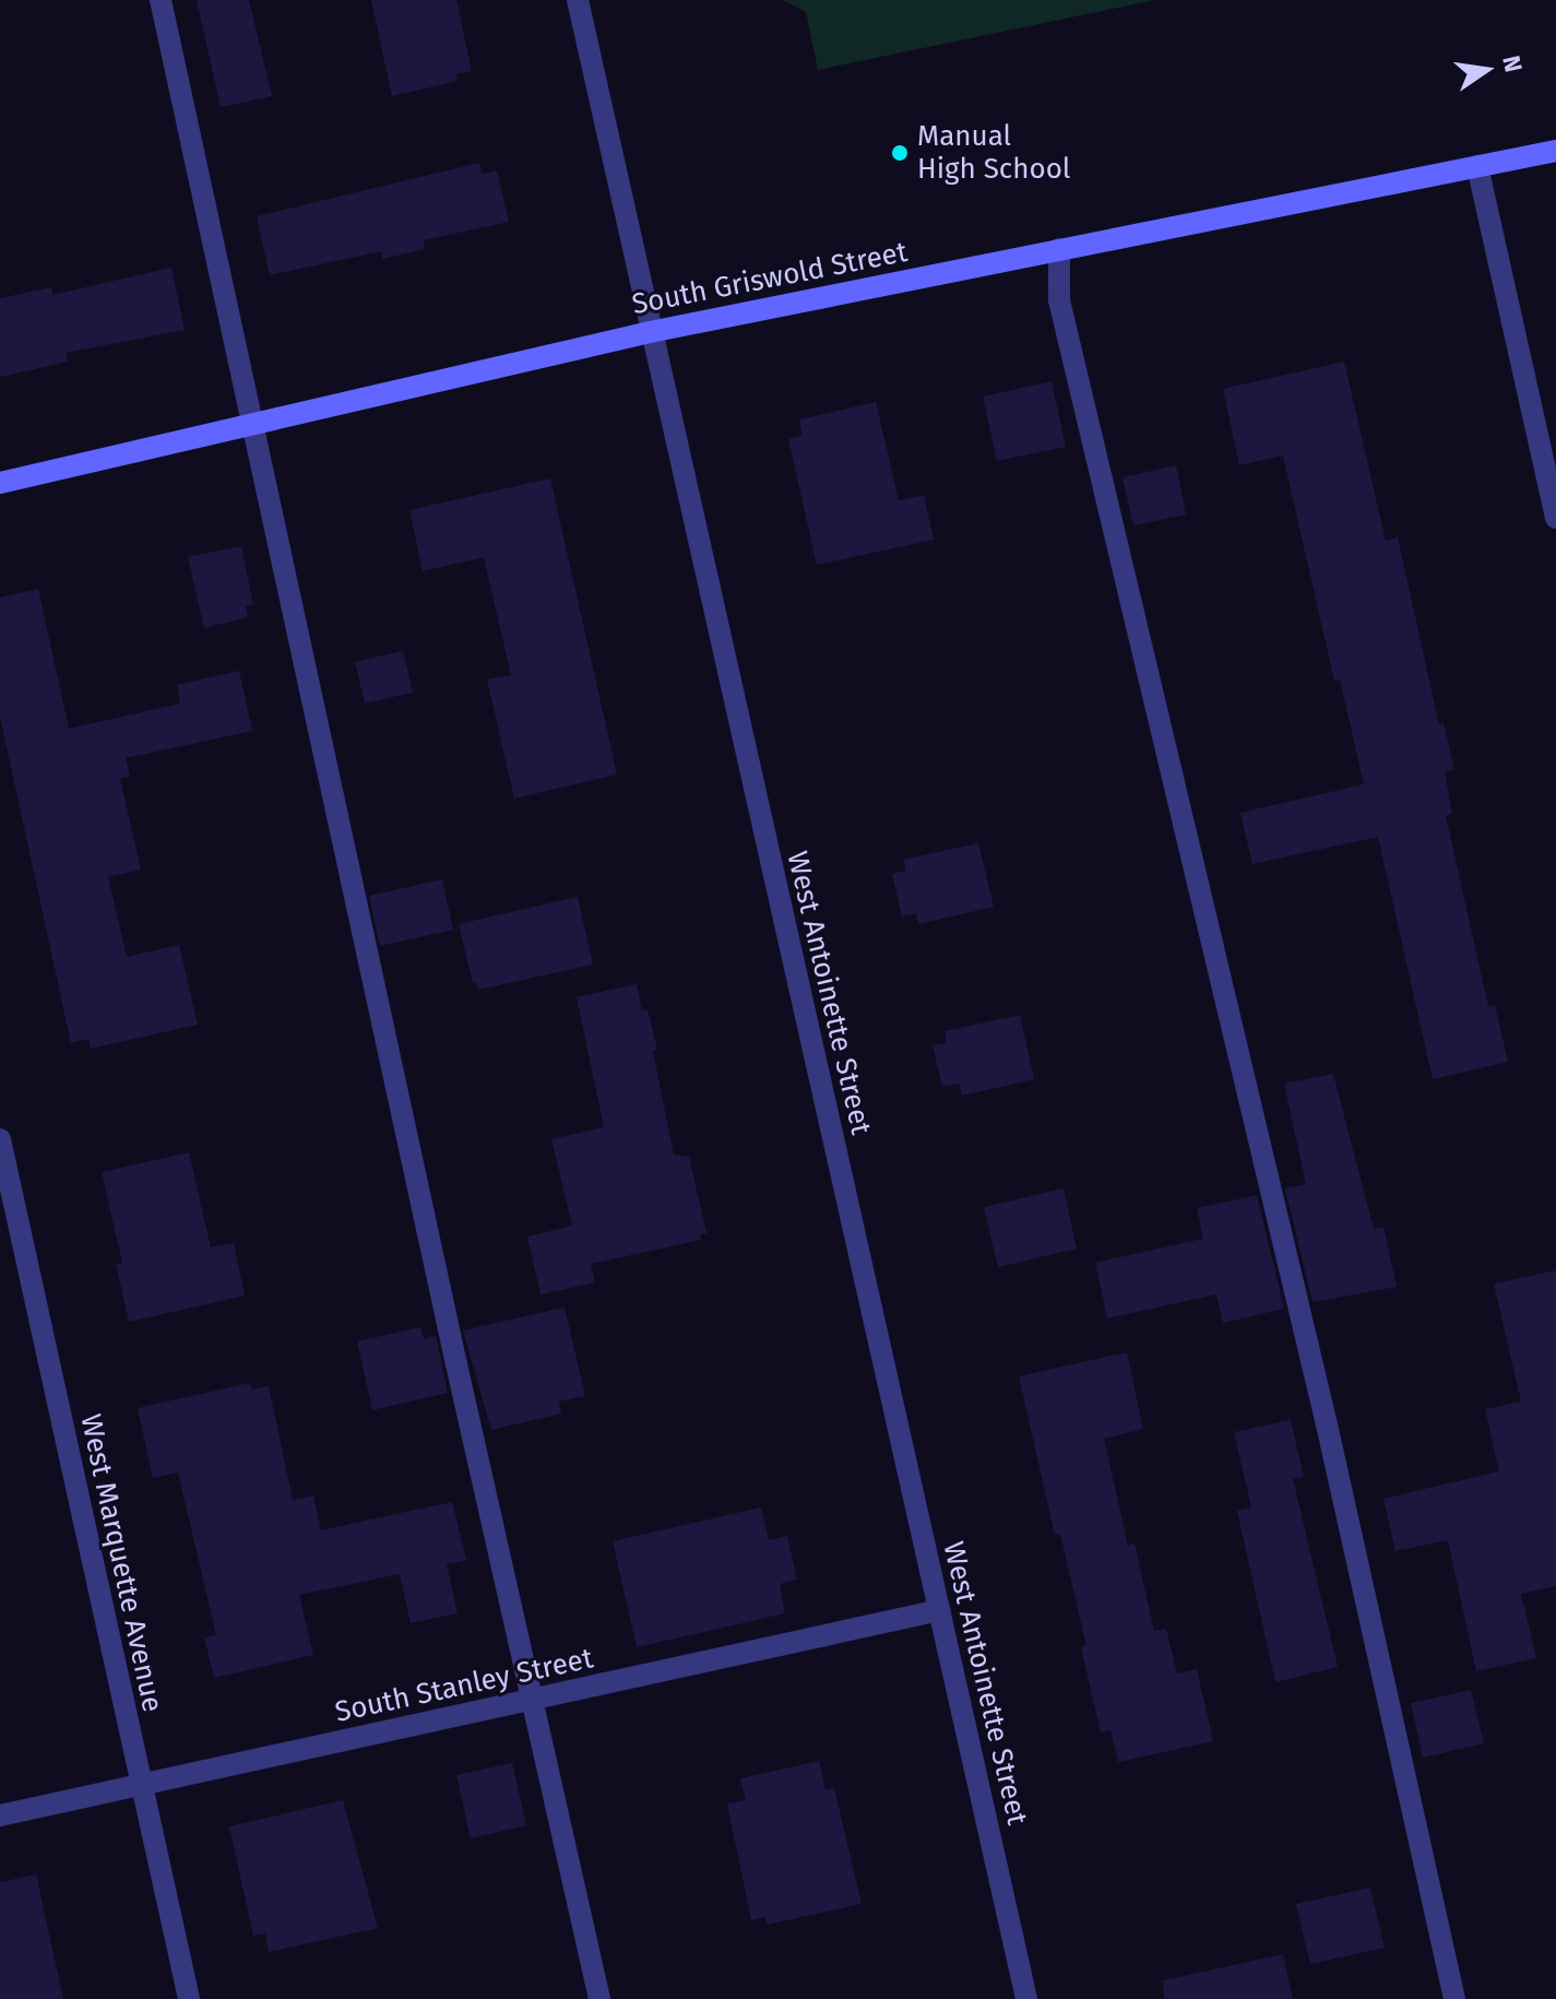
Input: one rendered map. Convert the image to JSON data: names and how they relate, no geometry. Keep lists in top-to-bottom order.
{
  "streets": {
    "street": [
      "South Griswold Street",
      "West Antoinette Street",
      "West Marquette Avenue",
      "South Stanley Street"
    ]
  },
  "crossings": [
    ["South Griswold Street", "West Antoinette Street"],
    ["West Antoinette Street", "South Stanley Street"],
    ["West Marquette Avenue", "South Stanley Street"]
  ],
  "places": ["Manual High School"],
  "north": "right"
}
